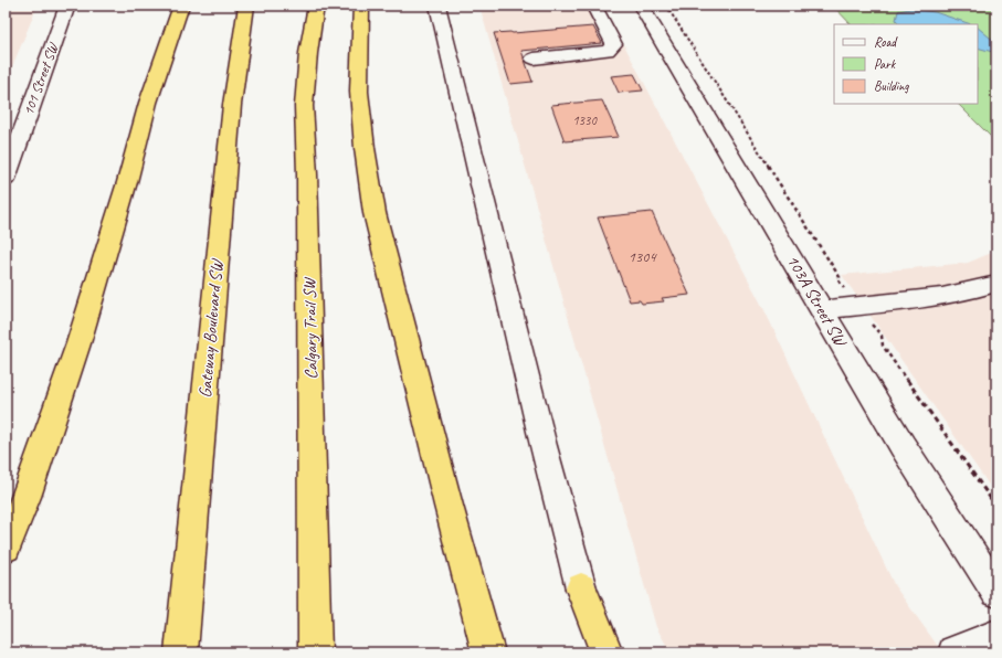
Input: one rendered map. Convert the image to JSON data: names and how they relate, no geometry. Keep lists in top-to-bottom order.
{
  "streets": {
    "highway": ["Gateway Boulevard SW", "Calgary Trail SW"],
    "street": ["101 Street SW", "103A Street SW"]
  },
  "house_numbers": ["1330", "1304"],
  "legend": ["Road", "Park", "Building"]
}
